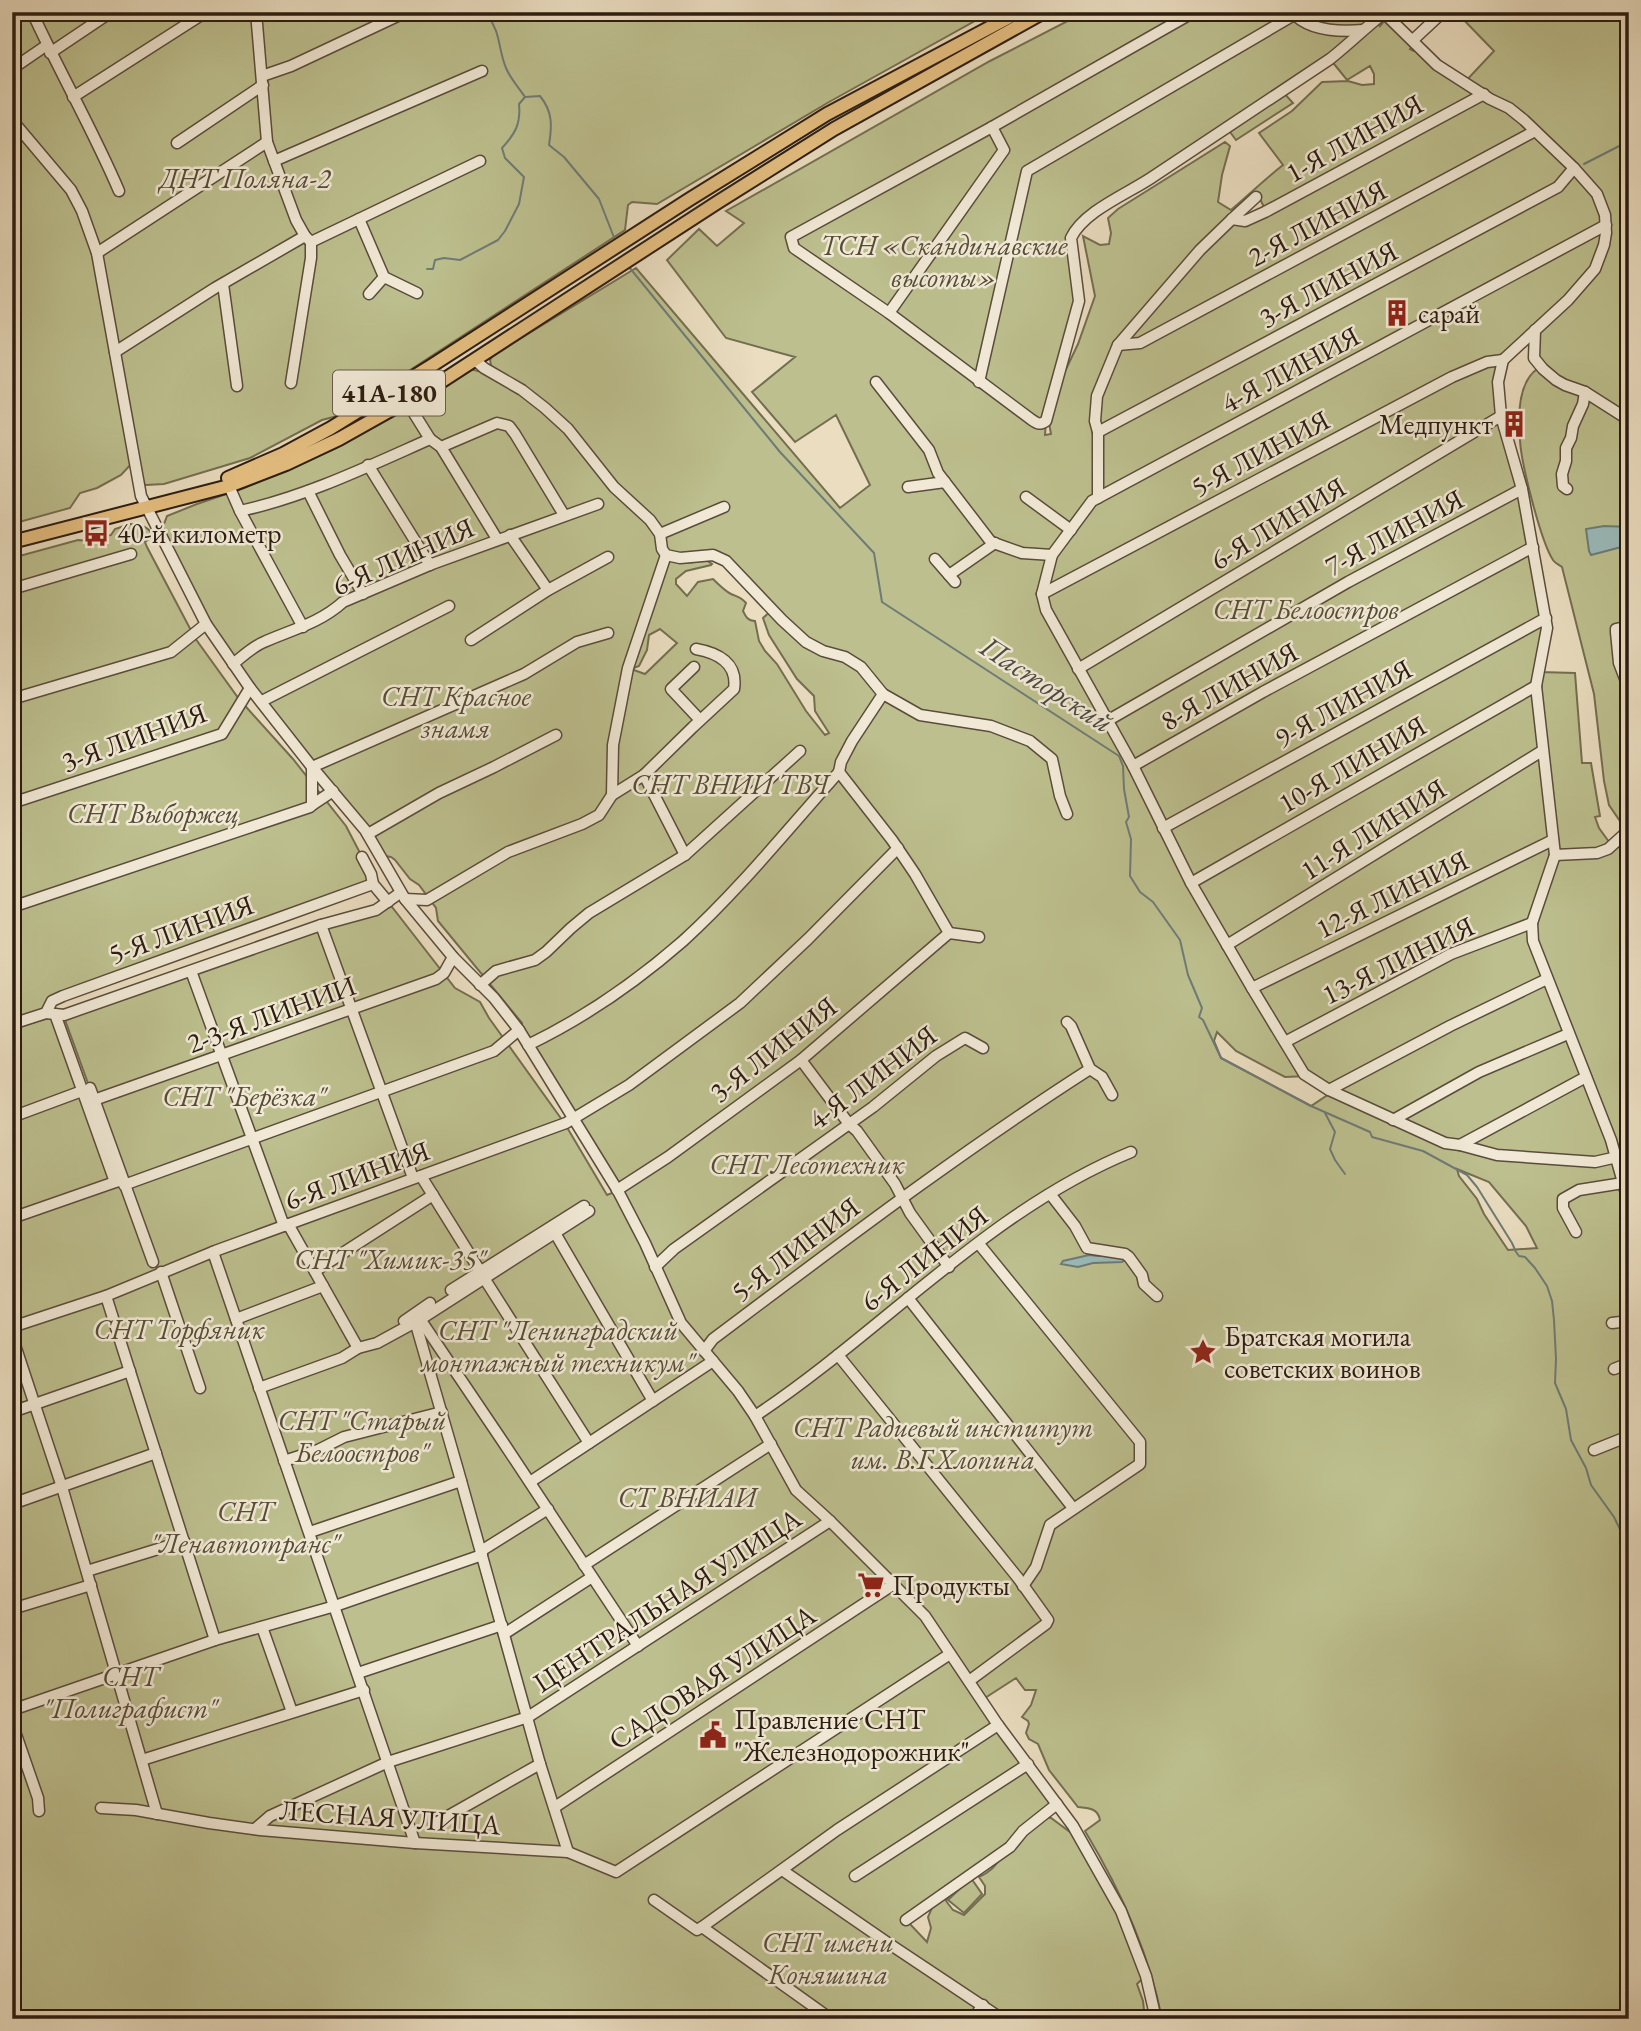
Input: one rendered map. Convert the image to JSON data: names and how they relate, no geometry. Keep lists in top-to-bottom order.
{
  "streets": {
    "main road": ["41А-180"],
    "street": [
      "1-Я ЛИНИЯ",
      "2-Я ЛИНИЯ",
      "3-Я ЛИНИЯ",
      "4-Я ЛИНИЯ",
      "5-Я ЛИНИЯ",
      "6-Я ЛИНИЯ",
      "7-Я ЛИНИЯ",
      "8-Я ЛИНИЯ",
      "9-Я ЛИНИЯ",
      "10-Я ЛИНИЯ",
      "11-Я ЛИНИЯ",
      "12-Я ЛИНИЯ",
      "13-Я ЛИНИЯ",
      "2-3-Я ЛИНИИ",
      "ЦЕНТРАЛЬНАЯ УЛИЦА",
      "САДОВАЯ УЛИЦА",
      "ЛЕСНАЯ УЛИЦА"
    ]
  },
  "crossings": [
    ["ЦЕНТРАЛЬНАЯ УЛИЦА", "ЛЕСНАЯ УЛИЦА"]
  ],
  "water": ["Пасторский"],
  "parks": [
    "ДНТ Поляна-2",
    "ТСН «Скандинавские высоты»",
    "СНТ Белоостров",
    "СНТ Красное знамя",
    "СНТ ВНИИ ТВЧ",
    "СНТ Выборжец",
    "СНТ \"Берёзка\"",
    "СНТ Лесотехник",
    "СНТ \"Химик-35\"",
    "СНТ Торфяник",
    "СНТ \"Ленинградский монтажный техникум\"",
    "СНТ \"Старый Белоостров\"",
    "СНТ Радиевый институт им. В.Г.Хлопина",
    "СТ ВНИАИ",
    "СНТ \"Ленавтотранс\"",
    "СНТ \"Полиграфист\"",
    "СНТ имени Коняшина"
  ],
  "places": {
    "building": ["сарай", "Медпункт"],
    "bus stop": ["40-й километр"],
    "place": ["Братская могила советских воинов"],
    "supermarket": ["Продукты"],
    "public building": ["Правление СНТ \"Железнодорожник\""]
  }
}
